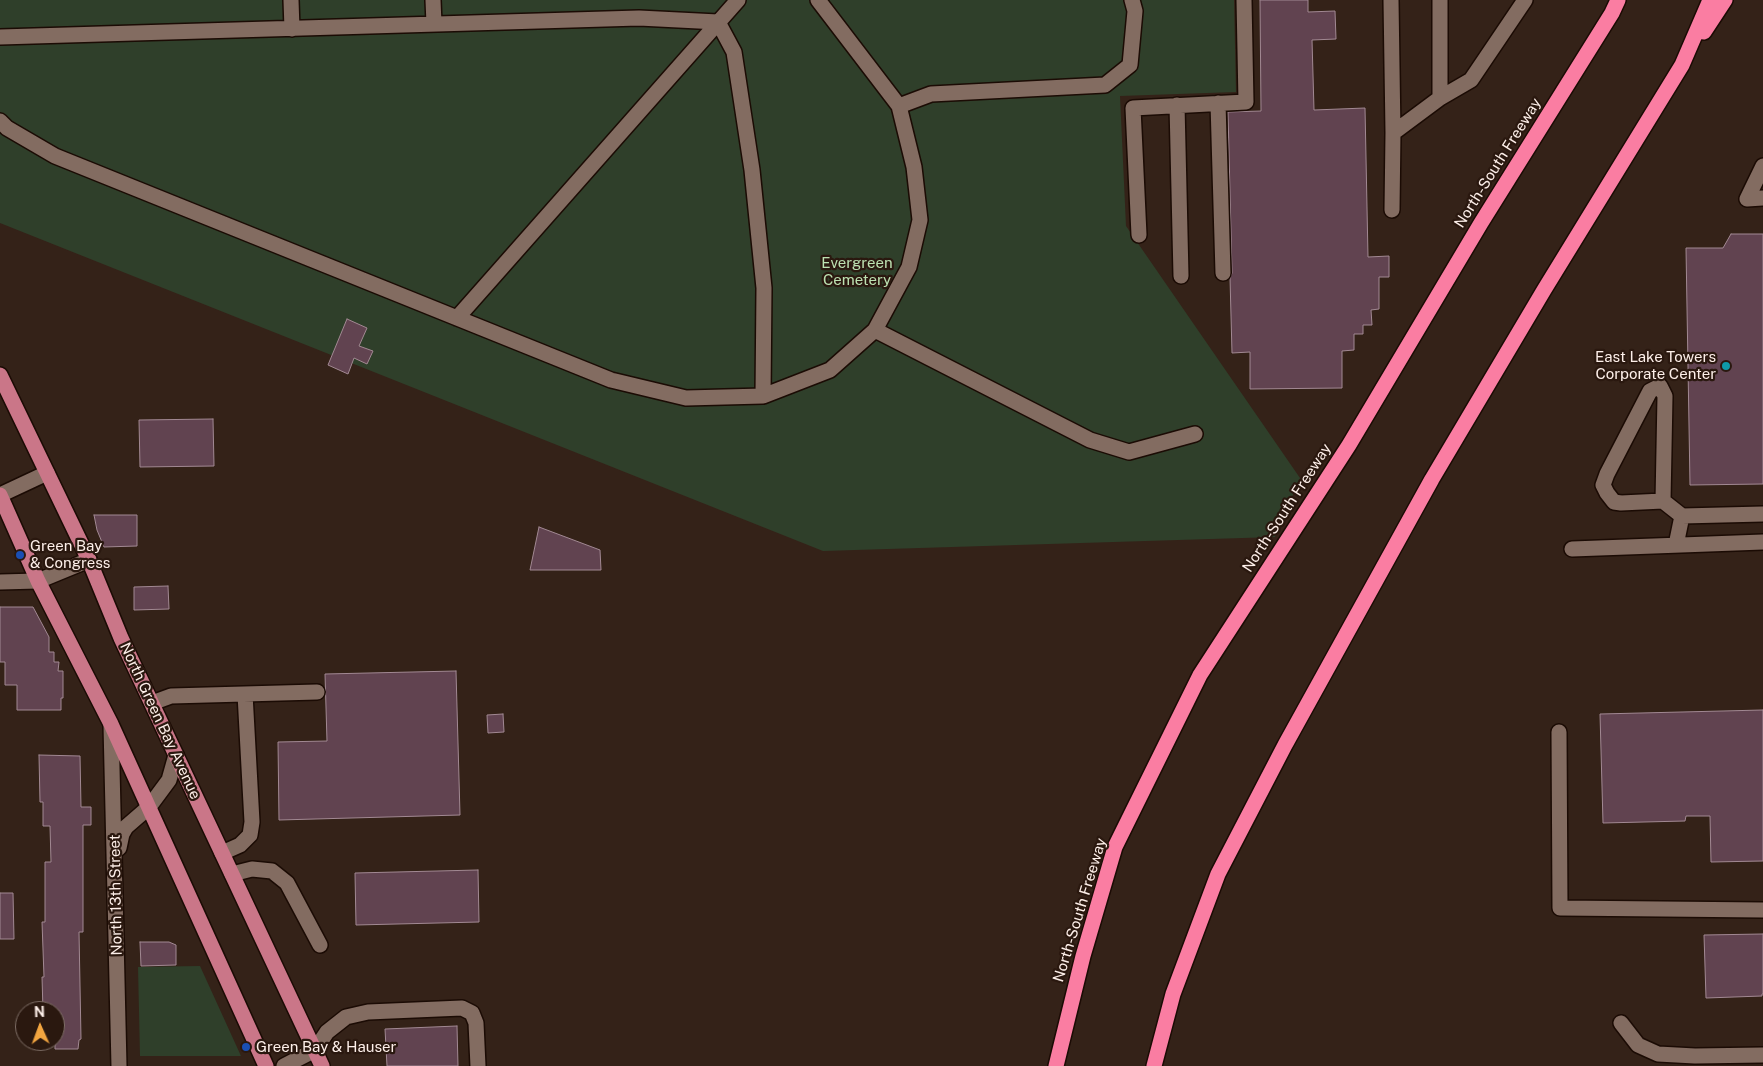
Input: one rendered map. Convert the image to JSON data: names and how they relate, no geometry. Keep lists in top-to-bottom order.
{
  "streets": {
    "highway": ["North-South Freeway"],
    "main road": ["North Green Bay Avenue"],
    "street": ["North 13th Street"]
  },
  "parks": ["Evergreen Cemetery"],
  "places": ["East Lake Towers Corporate Center", "Green Bay & Congress", "Green Bay & Hauser"],
  "north": "top"
}
